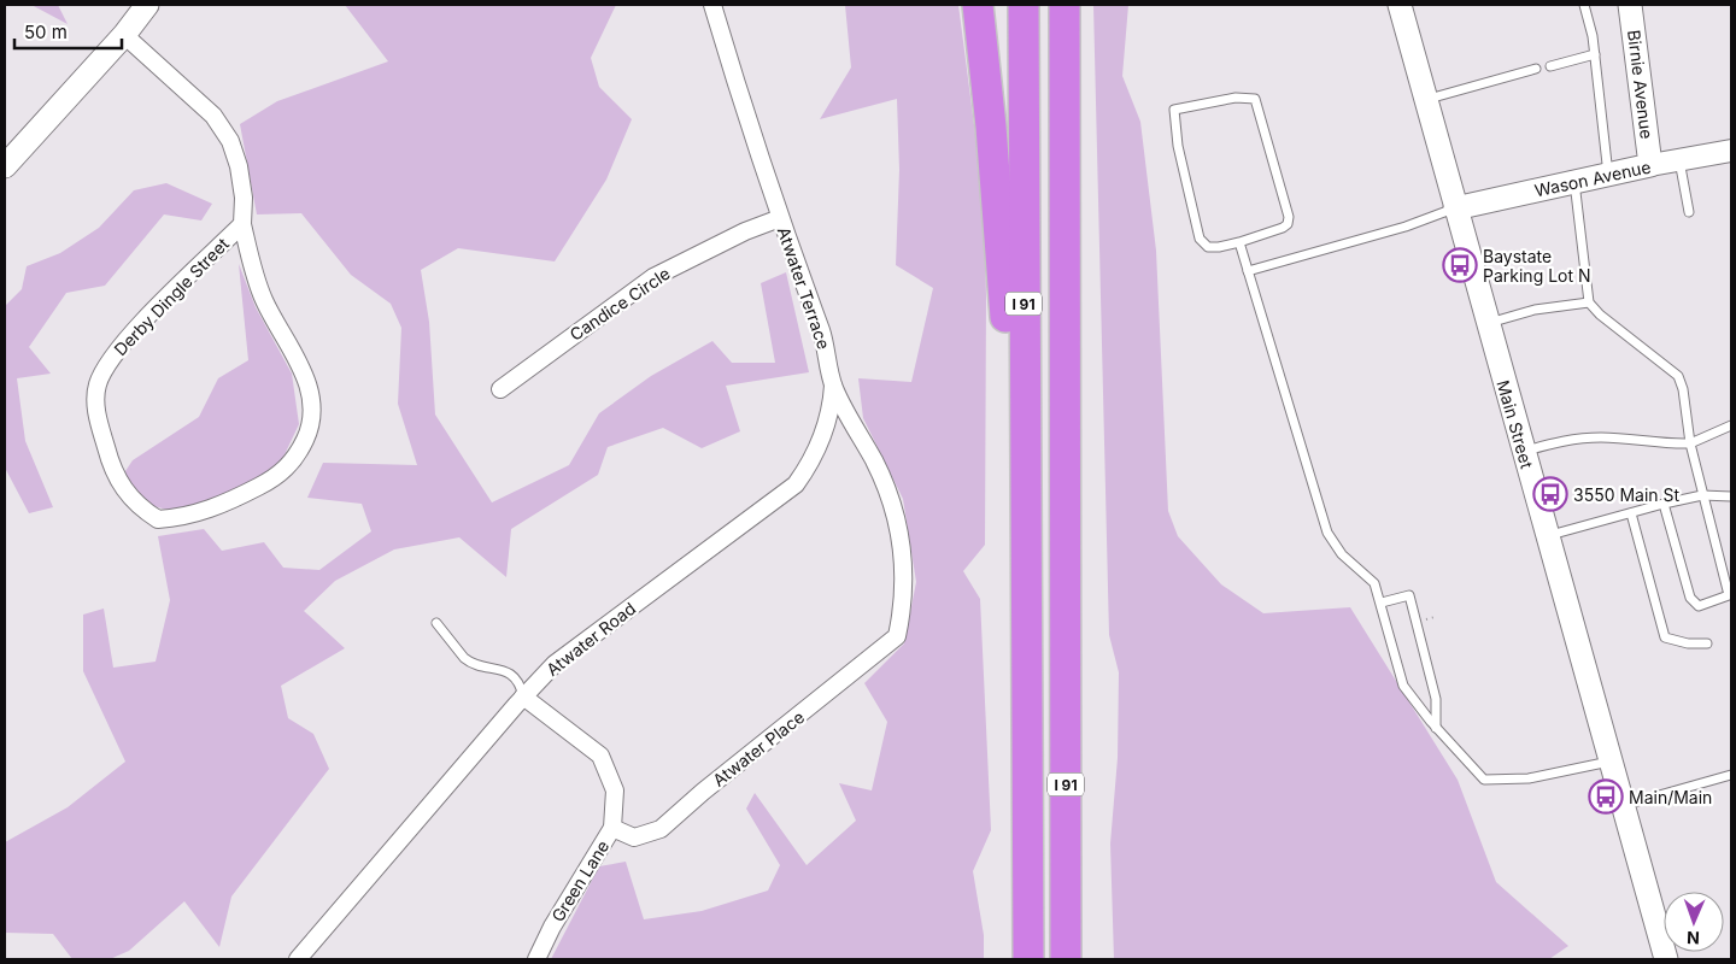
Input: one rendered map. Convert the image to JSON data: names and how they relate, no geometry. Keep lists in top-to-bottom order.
{
  "streets": {
    "highway": ["I 91"],
    "main road": ["Birnie Avenue", "Wason Avenue", "Main Street"],
    "street": [
      "Atwater Terrace",
      "Derby Dingle Street",
      "Candice Circle",
      "Atwater Road",
      "Atwater Place",
      "Green Lane"
    ]
  },
  "crossings": [
    ["Birnie Avenue", "Wason Avenue"],
    ["Wason Avenue", "Main Street"],
    ["Atwater Terrace", "Candice Circle"],
    ["Atwater Terrace", "Atwater Road"],
    ["Atwater Terrace", "Atwater Place"],
    ["Atwater Road", "Green Lane"],
    ["Atwater Place", "Green Lane"]
  ],
  "places": {
    "bus stop": ["Baystate Parking Lot N", "3550 Main St", "Main/Main"]
  },
  "scale_bar": "50 m",
  "north": "bottom"
}
